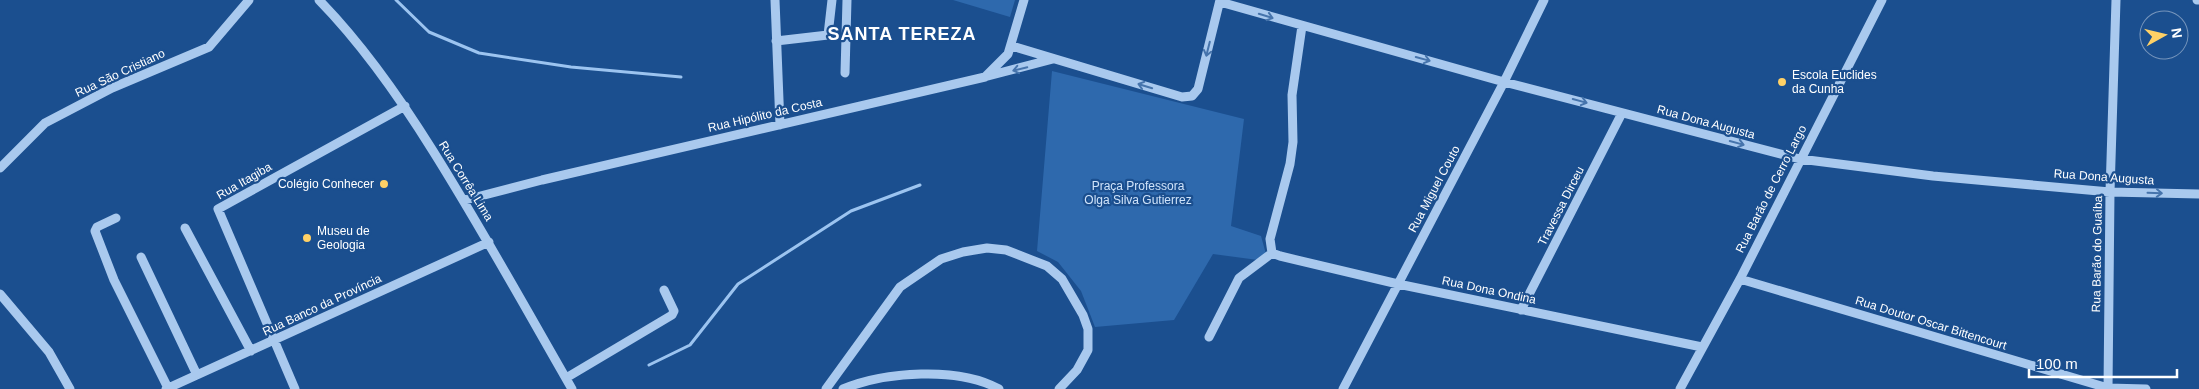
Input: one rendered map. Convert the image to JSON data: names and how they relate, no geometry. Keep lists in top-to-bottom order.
{
  "streets": {
    "street": [
      "Rua São Cristiano",
      "Rua Hipólito da Costa",
      "Rua Dona Augusta",
      "Rua Itagiba",
      "Rua Corrêa Lima",
      "Rua Miguel Couto",
      "Rua Barão de Cerro Largo",
      "Travessa Dirceu",
      "Rua Barão do Guaíba",
      "Rua Dona Ondina",
      "Rua Banco da Província",
      "Rua Doutor Oscar Bittencourt"
    ]
  },
  "crossings": [
    ["Rua Hipólito da Costa", "Rua Corrêa Lima"],
    ["Rua Dona Augusta", "Rua Miguel Couto"],
    ["Rua Dona Augusta", "Rua Barão de Cerro Largo"],
    ["Rua Dona Augusta", "Travessa Dirceu"],
    ["Rua Dona Augusta", "Rua Barão do Guaíba"],
    ["Rua Itagiba", "Rua Corrêa Lima"],
    ["Rua Itagiba", "Rua Banco da Província"],
    ["Rua Corrêa Lima", "Rua Banco da Província"],
    ["Rua Miguel Couto", "Rua Dona Ondina"],
    ["Rua Barão de Cerro Largo", "Rua Dona Ondina"],
    ["Rua Barão de Cerro Largo", "Rua Doutor Oscar Bittencourt"],
    ["Travessa Dirceu", "Rua Dona Ondina"],
    ["Rua Barão do Guaíba", "Rua Doutor Oscar Bittencourt"]
  ],
  "one_way": ["Rua Dona Augusta"],
  "districts": ["SANTA TEREZA"],
  "parks": ["Praça Professora Olga Silva Gutierrez"],
  "places": ["Escola Euclides da Cunha", "Colégio Conhecer", "Museu de Geologia"],
  "scale_bar": "100 m",
  "north": "right"
}
